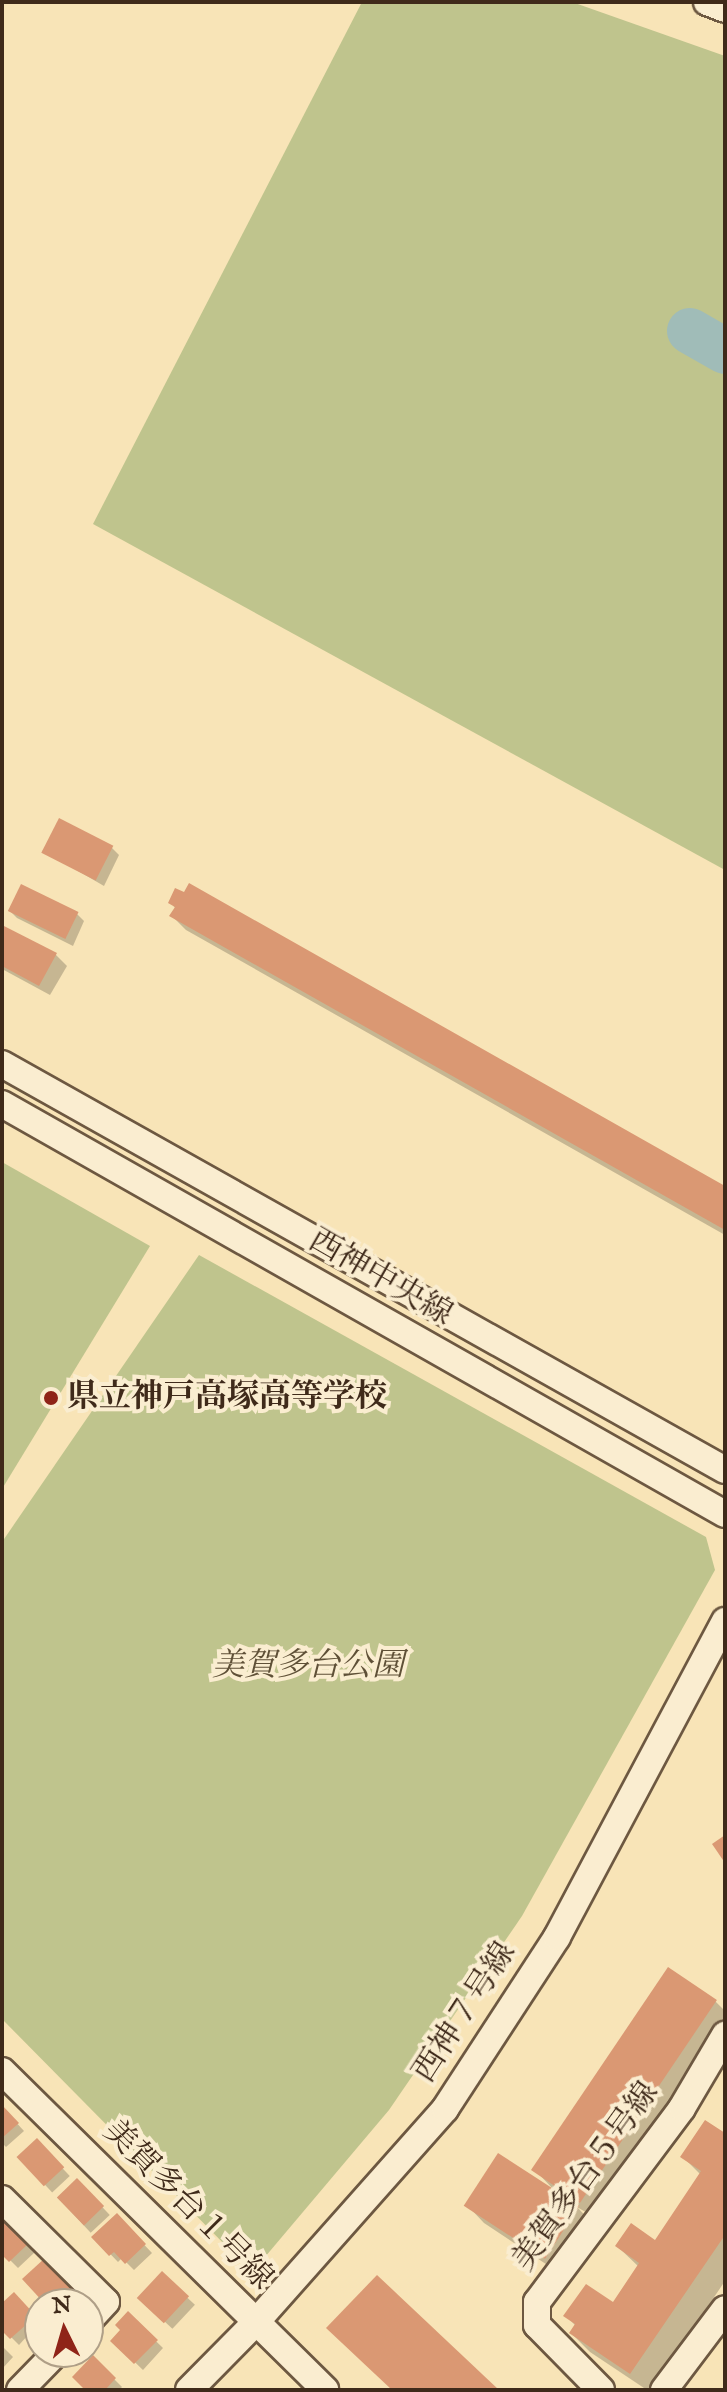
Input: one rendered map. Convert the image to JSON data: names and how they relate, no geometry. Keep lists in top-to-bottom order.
{
  "streets": {
    "street": [
      "西神中央線",
      "西神７号線",
      "美賀多台５号線",
      "美賀多台１号線"
    ]
  },
  "crossings": [
    ["西神７号線", "美賀多台１号線"]
  ],
  "parks": ["美賀多台公園"],
  "places": ["県立神戸高塚高等学校"],
  "north": "top"
}
